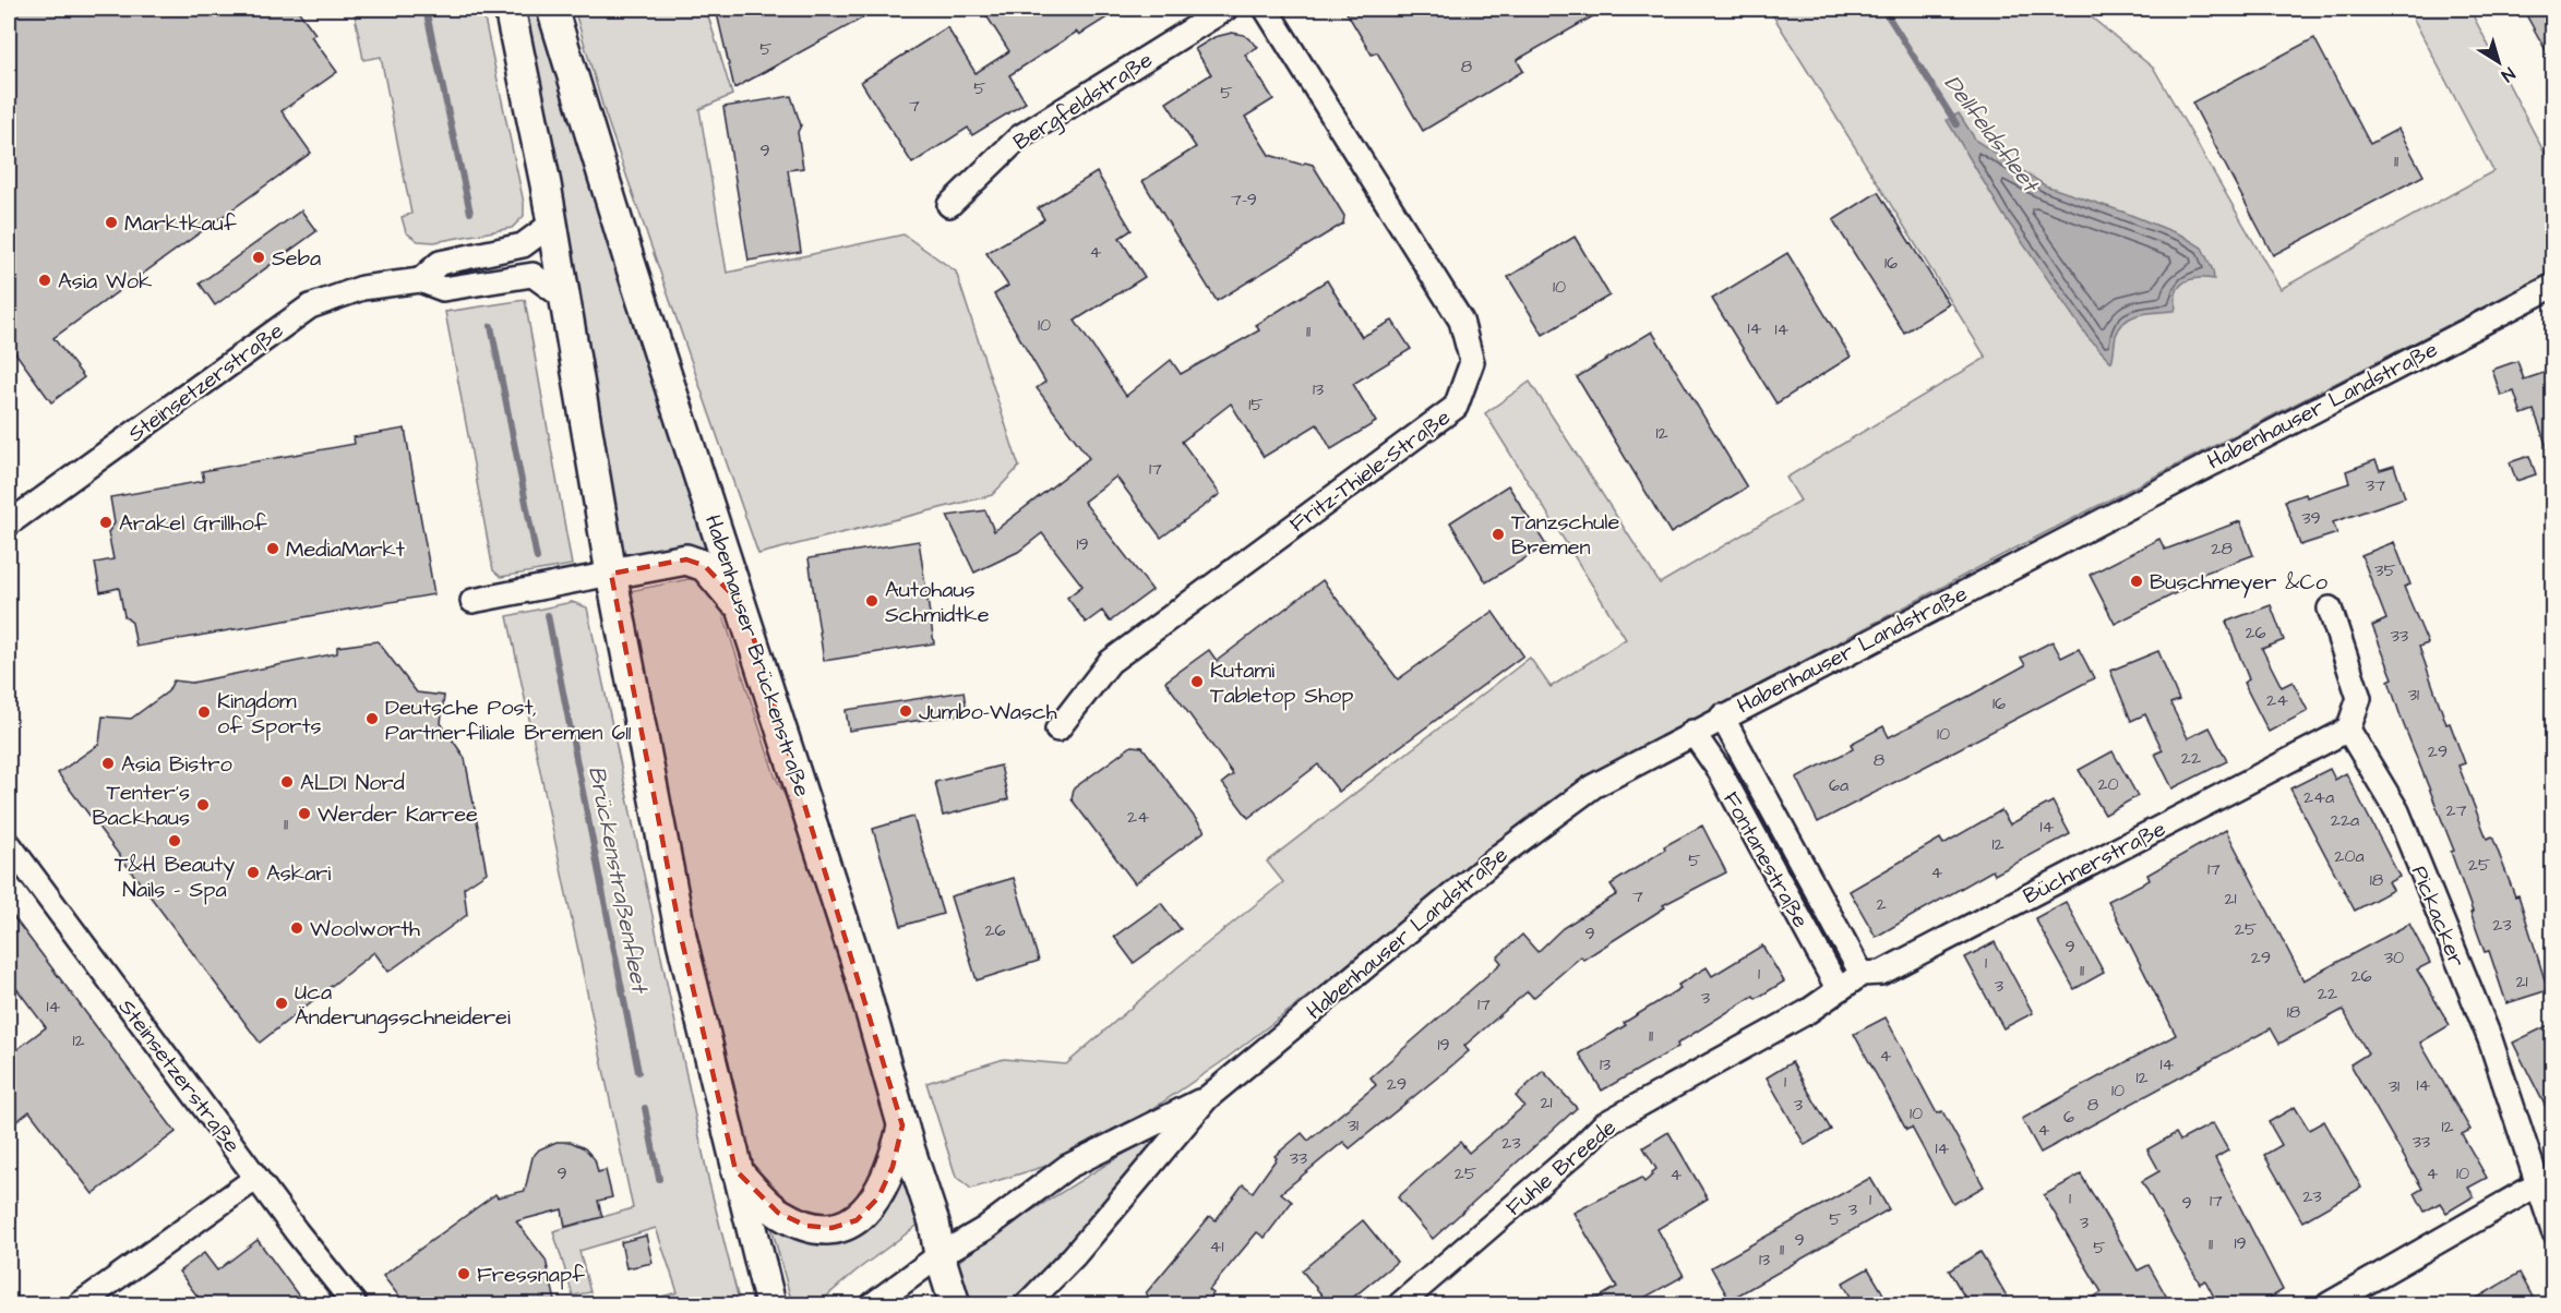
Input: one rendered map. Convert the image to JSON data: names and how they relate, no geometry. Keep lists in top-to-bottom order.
{
  "streets": {
    "main road": ["Habenhauser Brückenstraße"],
    "street": [
      "Bergfeldstraße",
      "Steinsetzerstraße",
      "Habenhauser Landstraße",
      "Fritz-Thiele-Straße",
      "Fontanestraße",
      "Büchnerstraße",
      "Pickacker",
      "Fuhle Breede"
    ]
  },
  "crossings": [
    ["Habenhauser Landstraße", "Habenhauser Brückenstraße"],
    ["Habenhauser Landstraße", "Fontanestraße"],
    ["Fontanestraße", "Büchnerstraße"],
    ["Fontanestraße", "Fuhle Breede"],
    ["Büchnerstraße", "Pickacker"],
    ["Büchnerstraße", "Fuhle Breede"]
  ],
  "water": ["Dellfeldsfleet", "Brückenstraßenfleet"],
  "places": [
    "Marktkauf",
    "Seba",
    "Asia Wok",
    "Arakel Grillhof",
    "Tanzschule Bremen",
    "MediaMarkt",
    "Buschmeyer &Co",
    "Autohaus Schmidtke",
    "Kutami Tabletop Shop",
    "Jumbo-Wasch",
    "Kingdom of Sports",
    "Deutsche Post, Partnerfiliale Bremen 611",
    "Asia Bistro",
    "ALDI Nord",
    "Tenter's Backhaus",
    "Werder Karree",
    "T&H Beauty Nails - Spa",
    "Askari",
    "Woolworth",
    "Uca Änderungsschneiderei",
    "Fressnapf"
  ],
  "house_numbers": [
    "5",
    "8",
    "5",
    "5",
    "7",
    "9",
    "11",
    "7-9",
    "4",
    "16",
    "10",
    "10",
    "14",
    "14",
    "11",
    "13",
    "15",
    "12",
    "17",
    "37",
    "39",
    "19",
    "28",
    "35",
    "26",
    "33",
    "31",
    "24",
    "16",
    "10",
    "29",
    "22",
    "8",
    "20",
    "6a",
    "24a",
    "27",
    "24",
    "22a",
    "11",
    "14",
    "12",
    "20a",
    "5",
    "25",
    "17",
    "4",
    "18",
    "7",
    "21",
    "2",
    "23",
    "25",
    "26",
    "9",
    "9",
    "29",
    "30",
    "1",
    "11",
    "1",
    "26",
    "21",
    "3",
    "22",
    "3",
    "17",
    "14",
    "18",
    "11",
    "12",
    "19",
    "4",
    "13",
    "14",
    "12",
    "1",
    "29",
    "14",
    "31",
    "10",
    "21",
    "3",
    "8",
    "10",
    "6",
    "31",
    "12",
    "4",
    "33",
    "23",
    "14",
    "33",
    "9",
    "25",
    "4",
    "10",
    "4",
    "23",
    "1",
    "1",
    "17",
    "9",
    "3",
    "5",
    "3",
    "9",
    "19",
    "11",
    "41",
    "5",
    "11",
    "13"
  ],
  "north": "bottom right"
}
